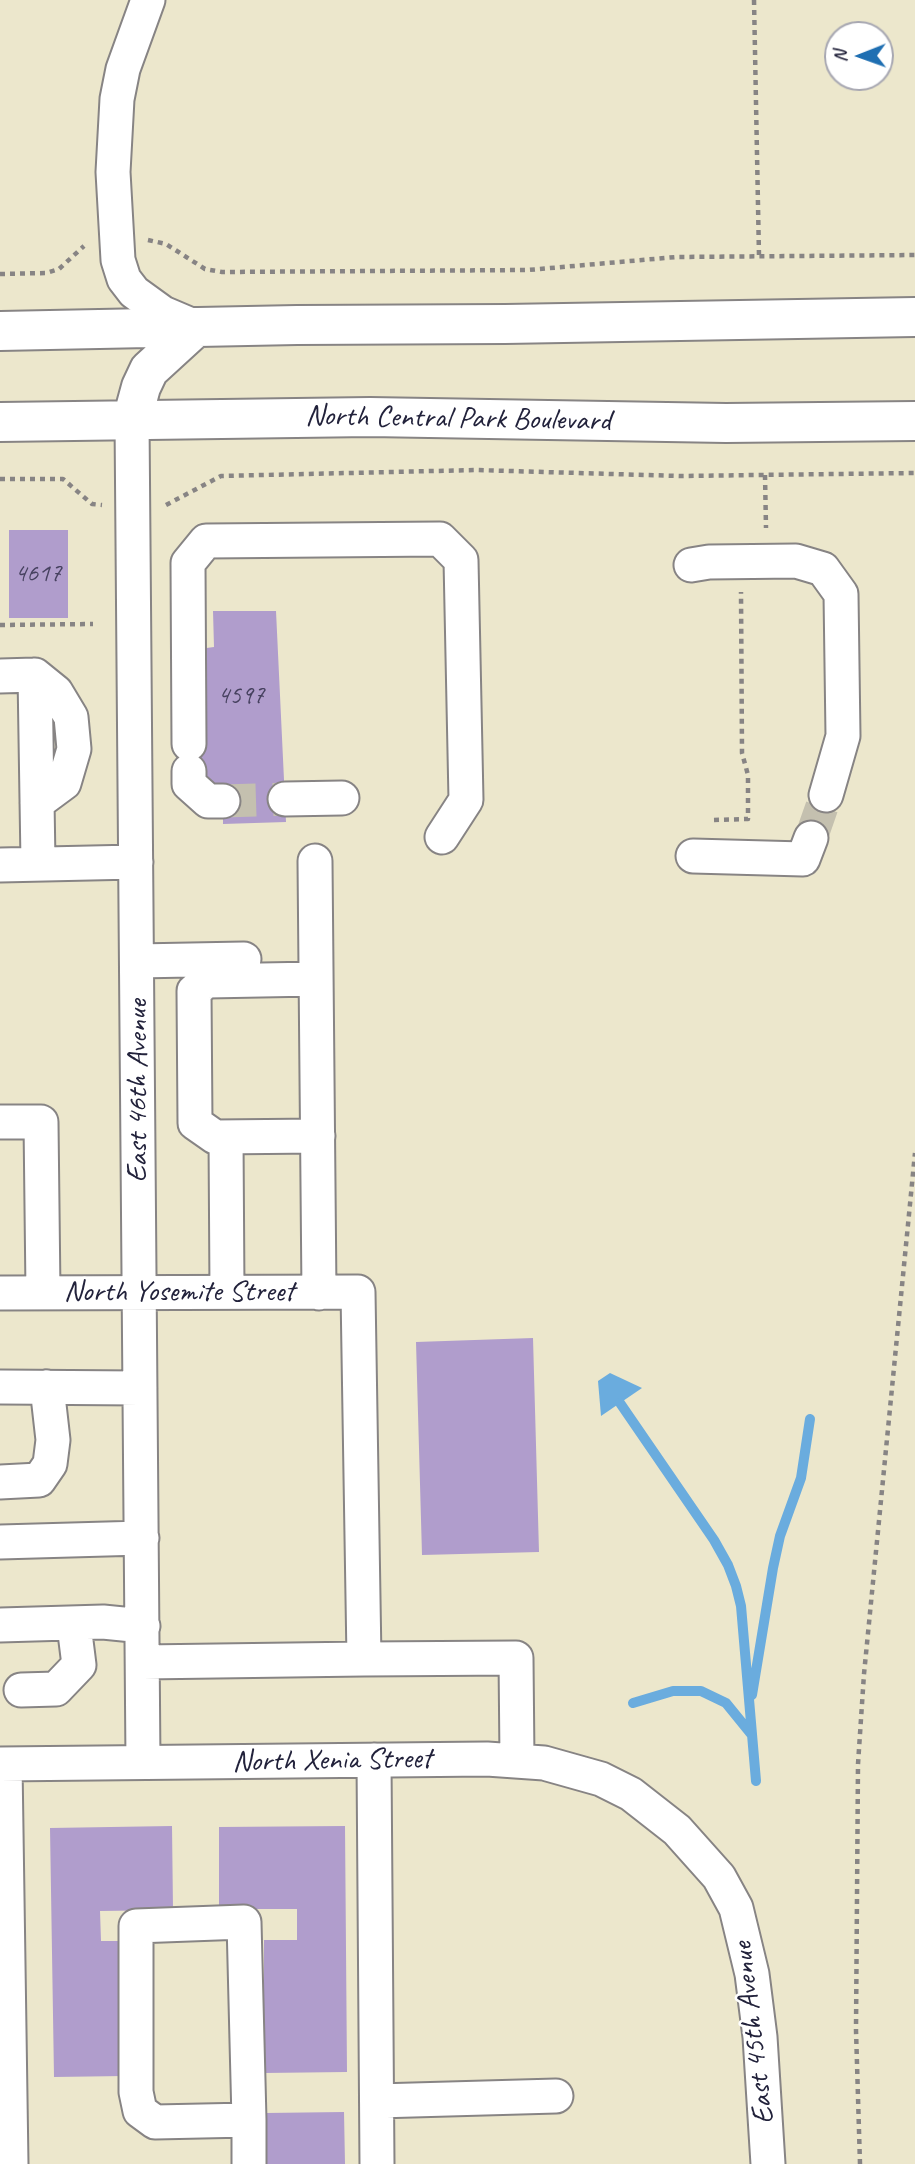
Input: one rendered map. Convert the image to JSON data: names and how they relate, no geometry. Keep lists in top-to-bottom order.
{
  "streets": {
    "main road": ["North Central Park Boulevard"],
    "street": [
      "East 46th Avenue",
      "North Yosemite Street",
      "North Xenia Street",
      "East 45th Avenue"
    ]
  },
  "crossings": [
    ["North Central Park Boulevard", "East 46th Avenue"],
    ["East 46th Avenue", "North Yosemite Street"],
    ["East 46th Avenue", "North Xenia Street"],
    ["North Xenia Street", "East 45th Avenue"]
  ],
  "house_numbers": ["4617", "4597"],
  "north": "left"
}
